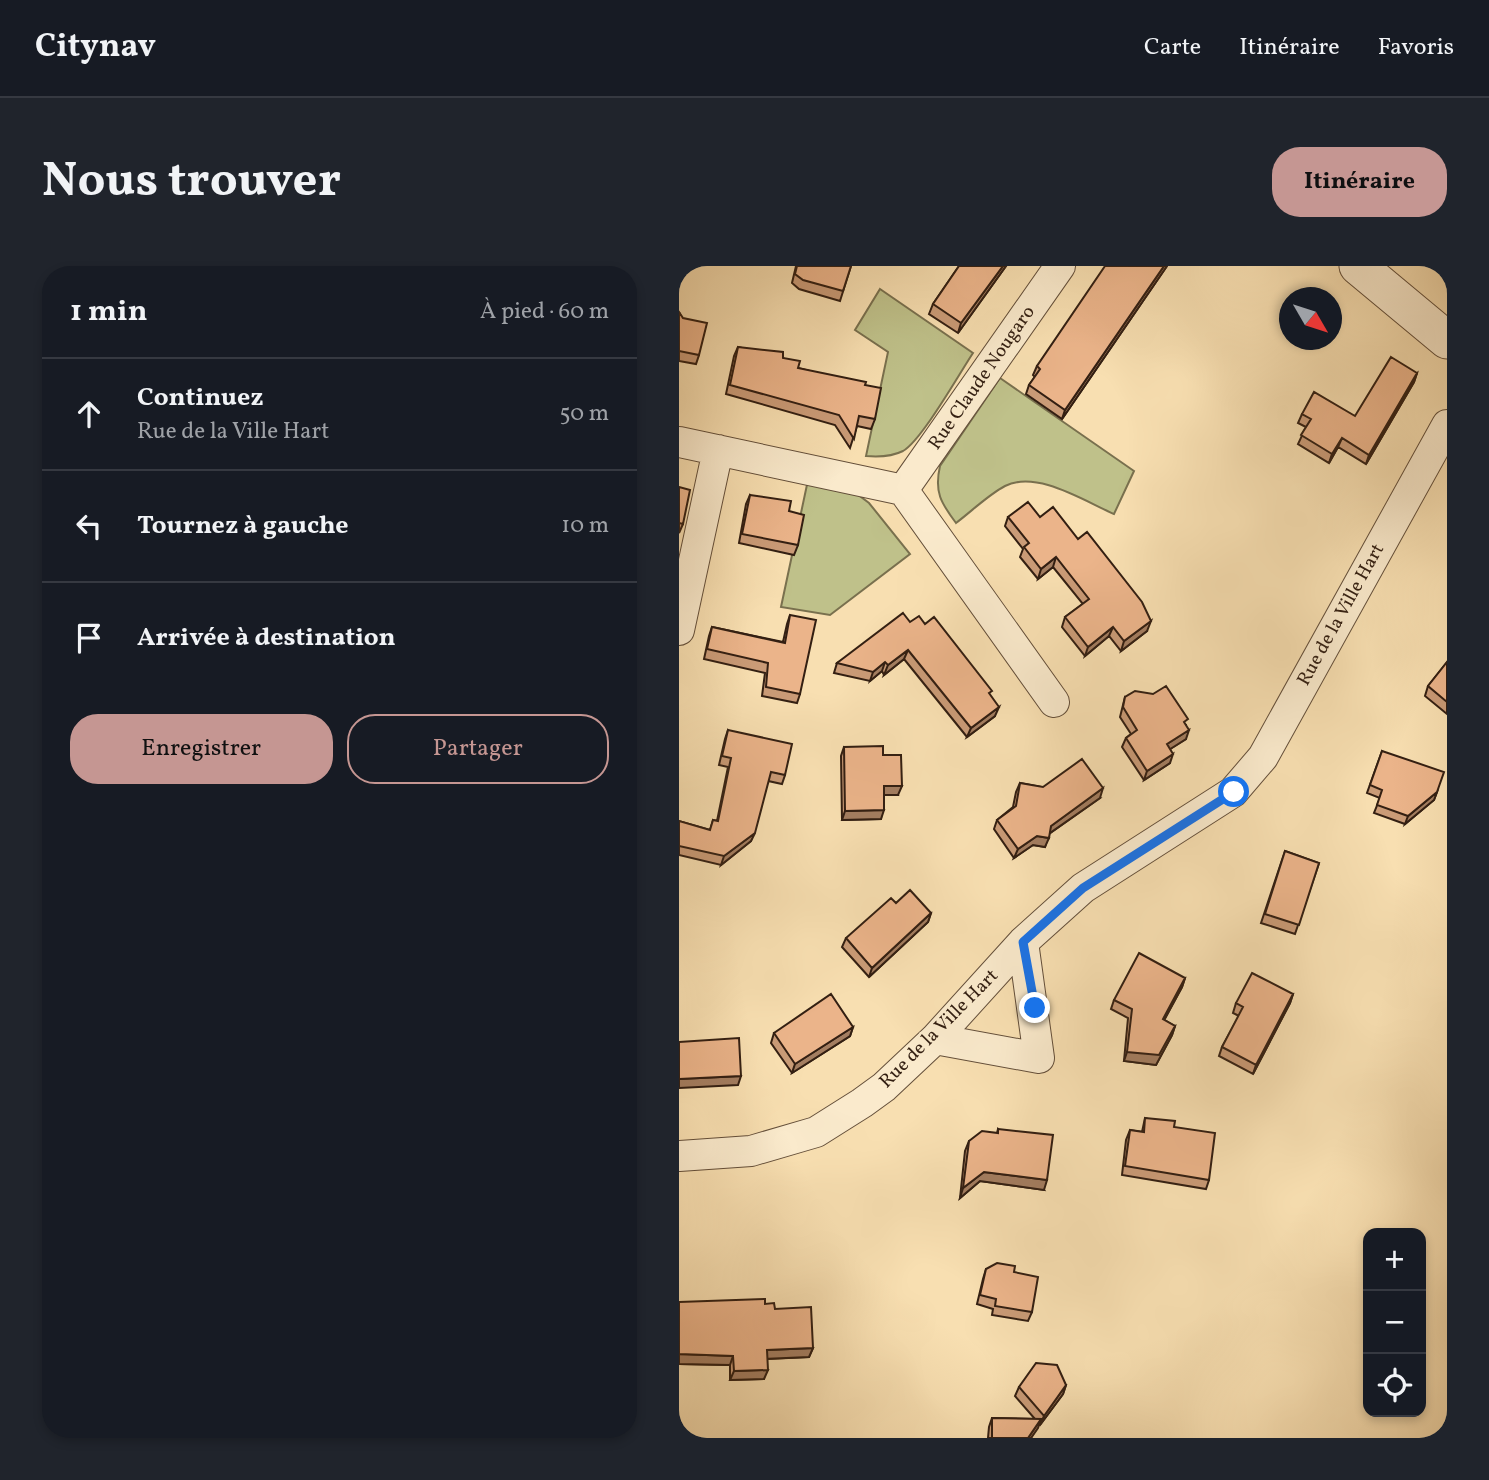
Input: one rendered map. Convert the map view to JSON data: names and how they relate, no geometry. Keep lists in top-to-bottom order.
{
  "streets": {
    "street": ["Rue Claude Nougaro", "Rue de la Ville Hart"]
  },
  "north": "bottom right",
  "page": {
    "header": "Citynav",
    "nav": ["Carte", "Itinéraire", "Favoris"],
    "buttons": [
      "Itinéraire",
      ["Enregistrer", "Partager"]
    ],
    "title": "Nous trouver",
    "heading": ["1 min", "À pied · 60 m"],
    "list": [
      ["Continuez", "Rue de la Ville Hart", "50 m"],
      ["Tournez à gauche", "10 m"],
      "Arrivée à destination"
    ],
    "map_buttons": ["+", "−"]
  }
}
